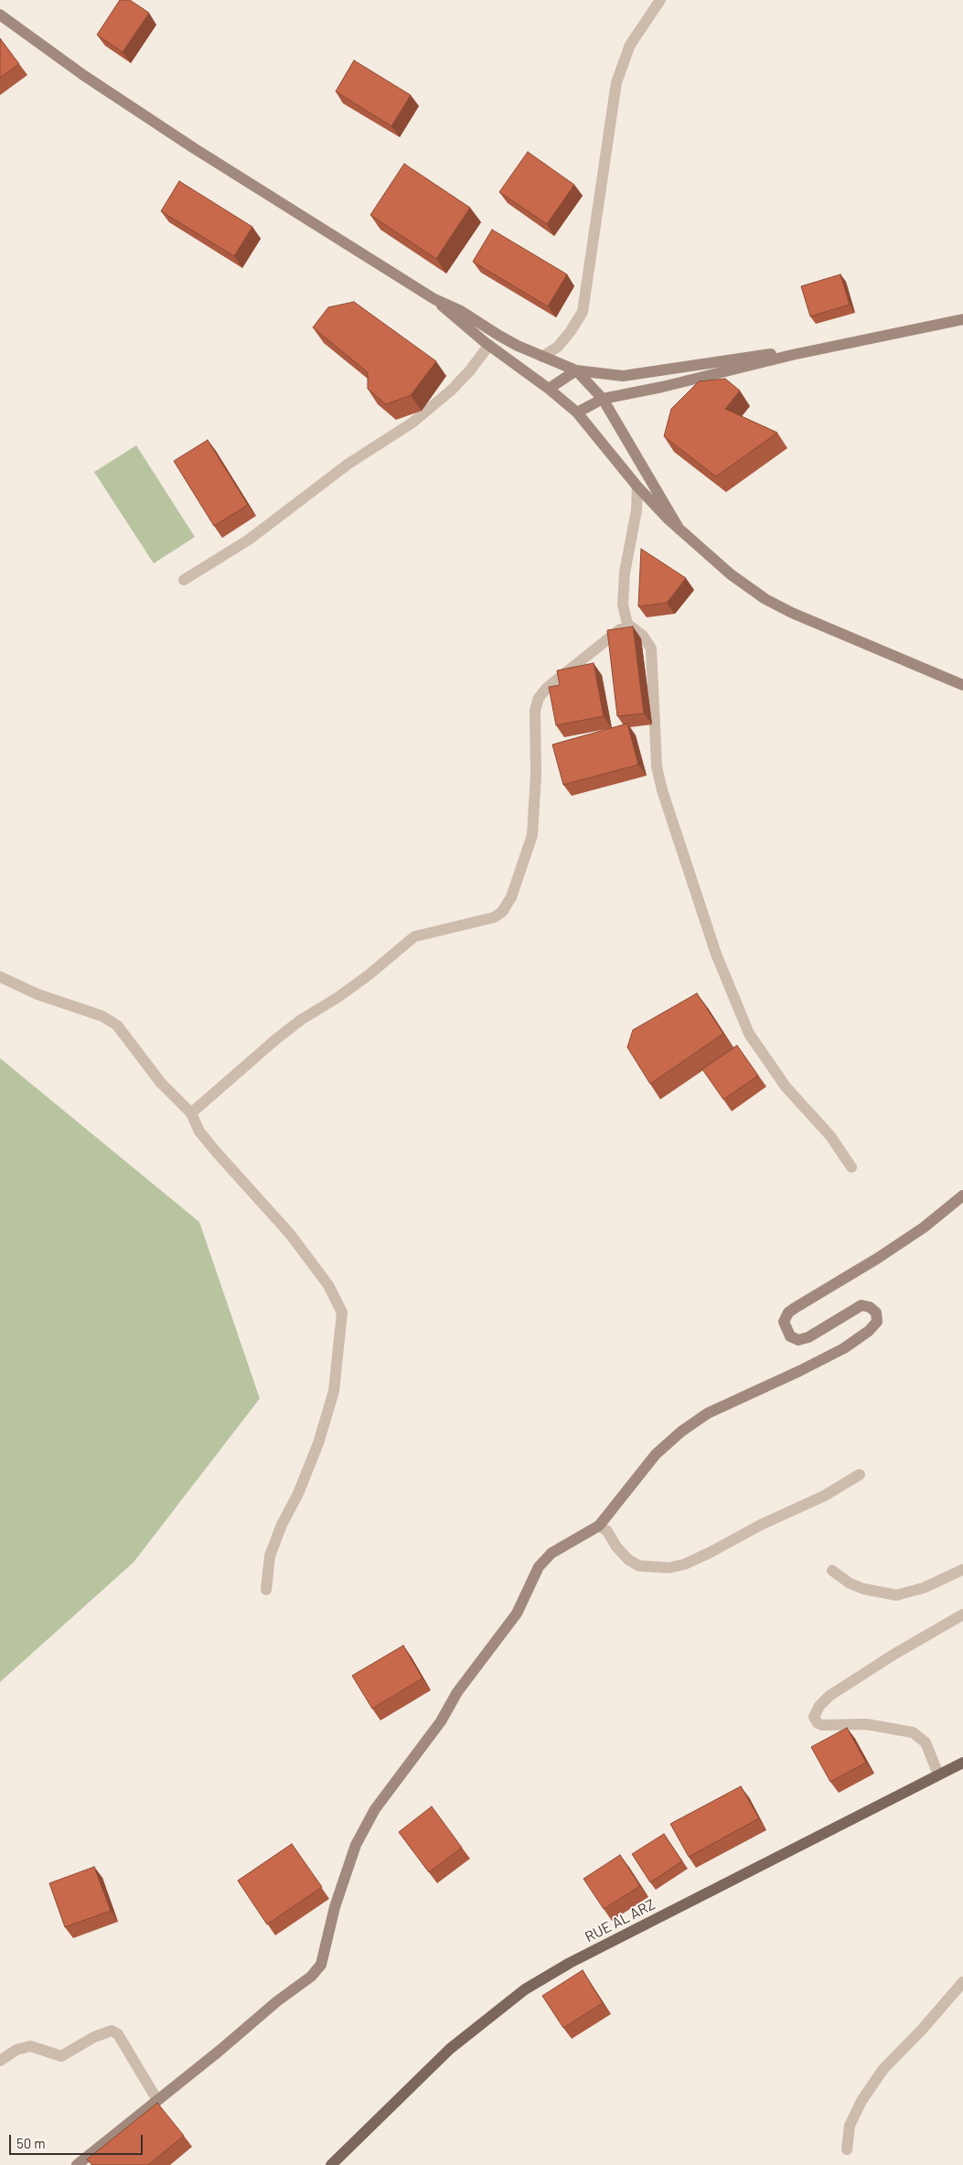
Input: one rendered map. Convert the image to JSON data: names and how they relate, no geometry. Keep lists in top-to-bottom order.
{
  "streets": {
    "main road": ["RUE AL ARZ"]
  },
  "scale_bar": "50 m"
}
